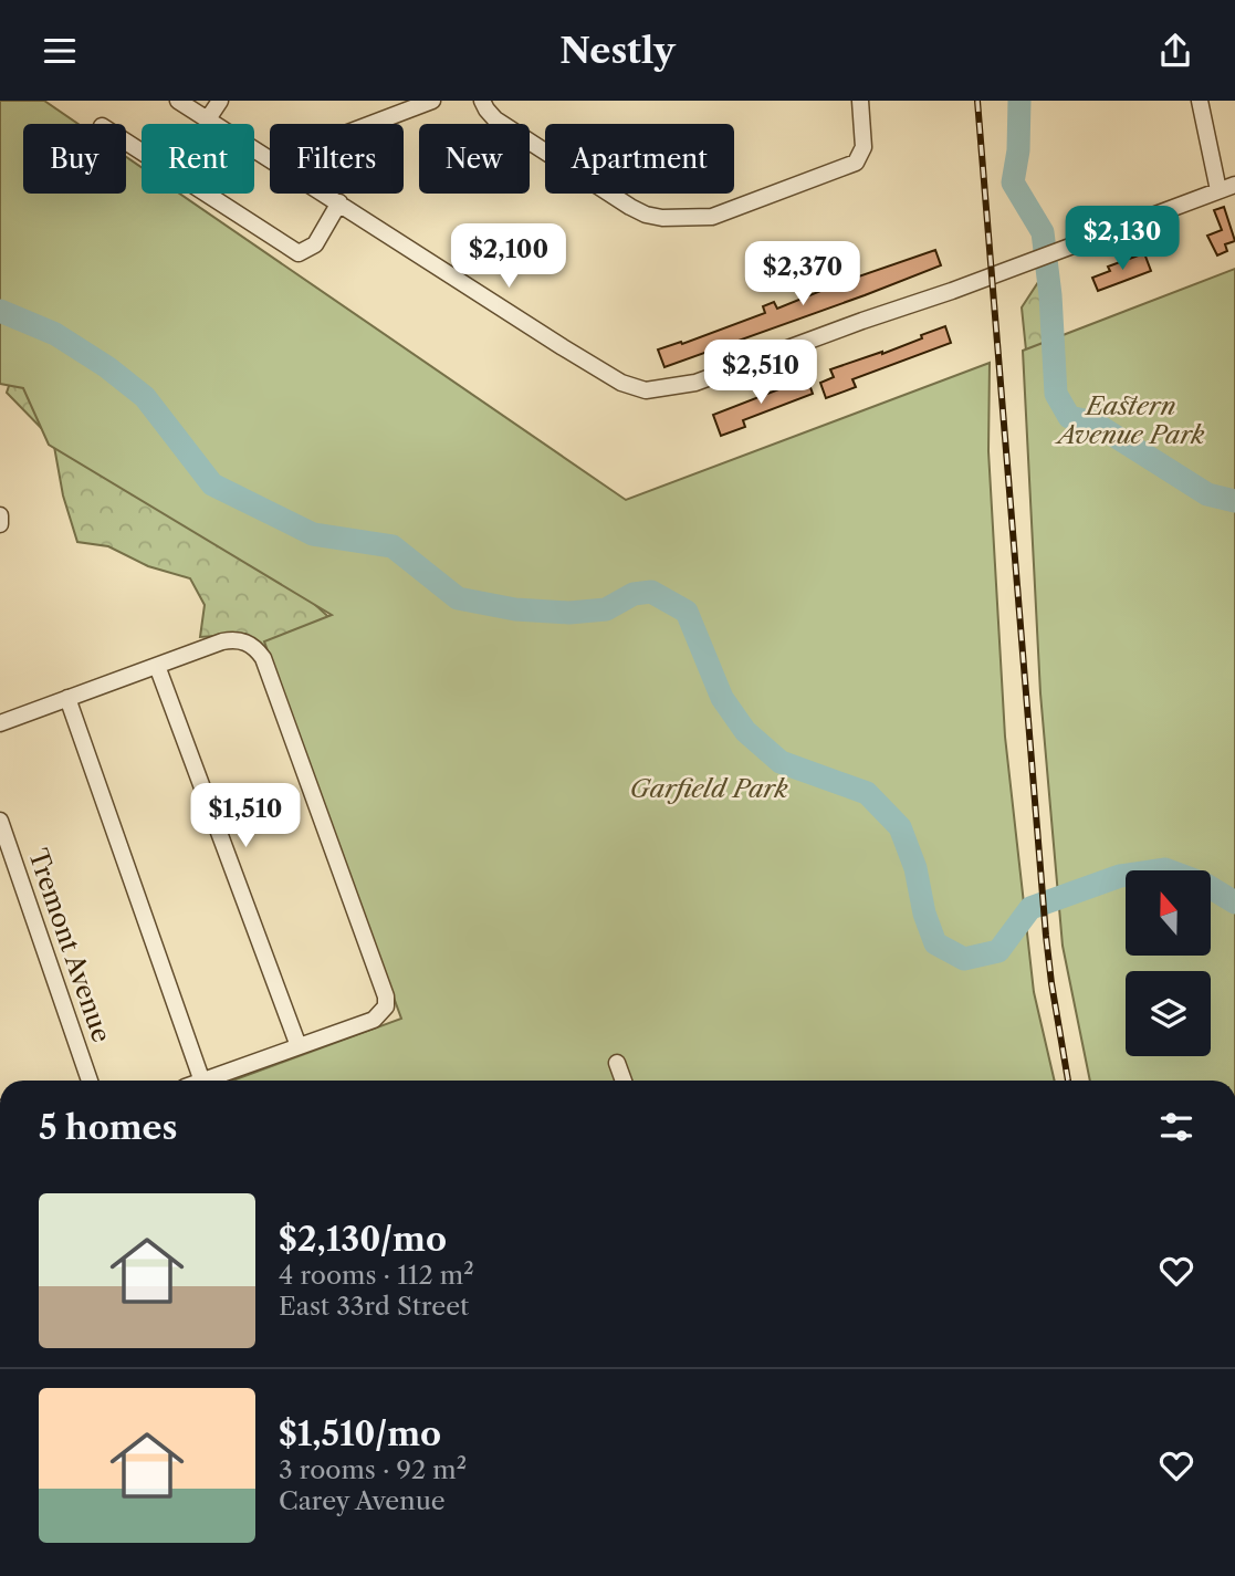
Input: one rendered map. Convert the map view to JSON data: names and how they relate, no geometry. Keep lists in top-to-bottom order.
{
  "streets": {
    "street": ["Tremont Avenue"]
  },
  "parks": ["Eastern Avenue Park", "Garfield Park"],
  "north": "top",
  "page": {
    "header": "Nestly",
    "chip": [
      "Buy",
      "Rent",
      "Filters",
      "New",
      "Apartment"
    ],
    "price": [
      "$2,130",
      "$2,100",
      "$2,370",
      "$2,510",
      "$1,510"
    ],
    "heading": "5 homes",
    "list": [
      {
        "name": "$2,130/mo",
        "note": "4 rooms · 112 m² · East 33rd Street"
      },
      {
        "name": "$1,510/mo",
        "note": "3 rooms · 92 m² · Carey Avenue"
      }
    ]
  }
}
